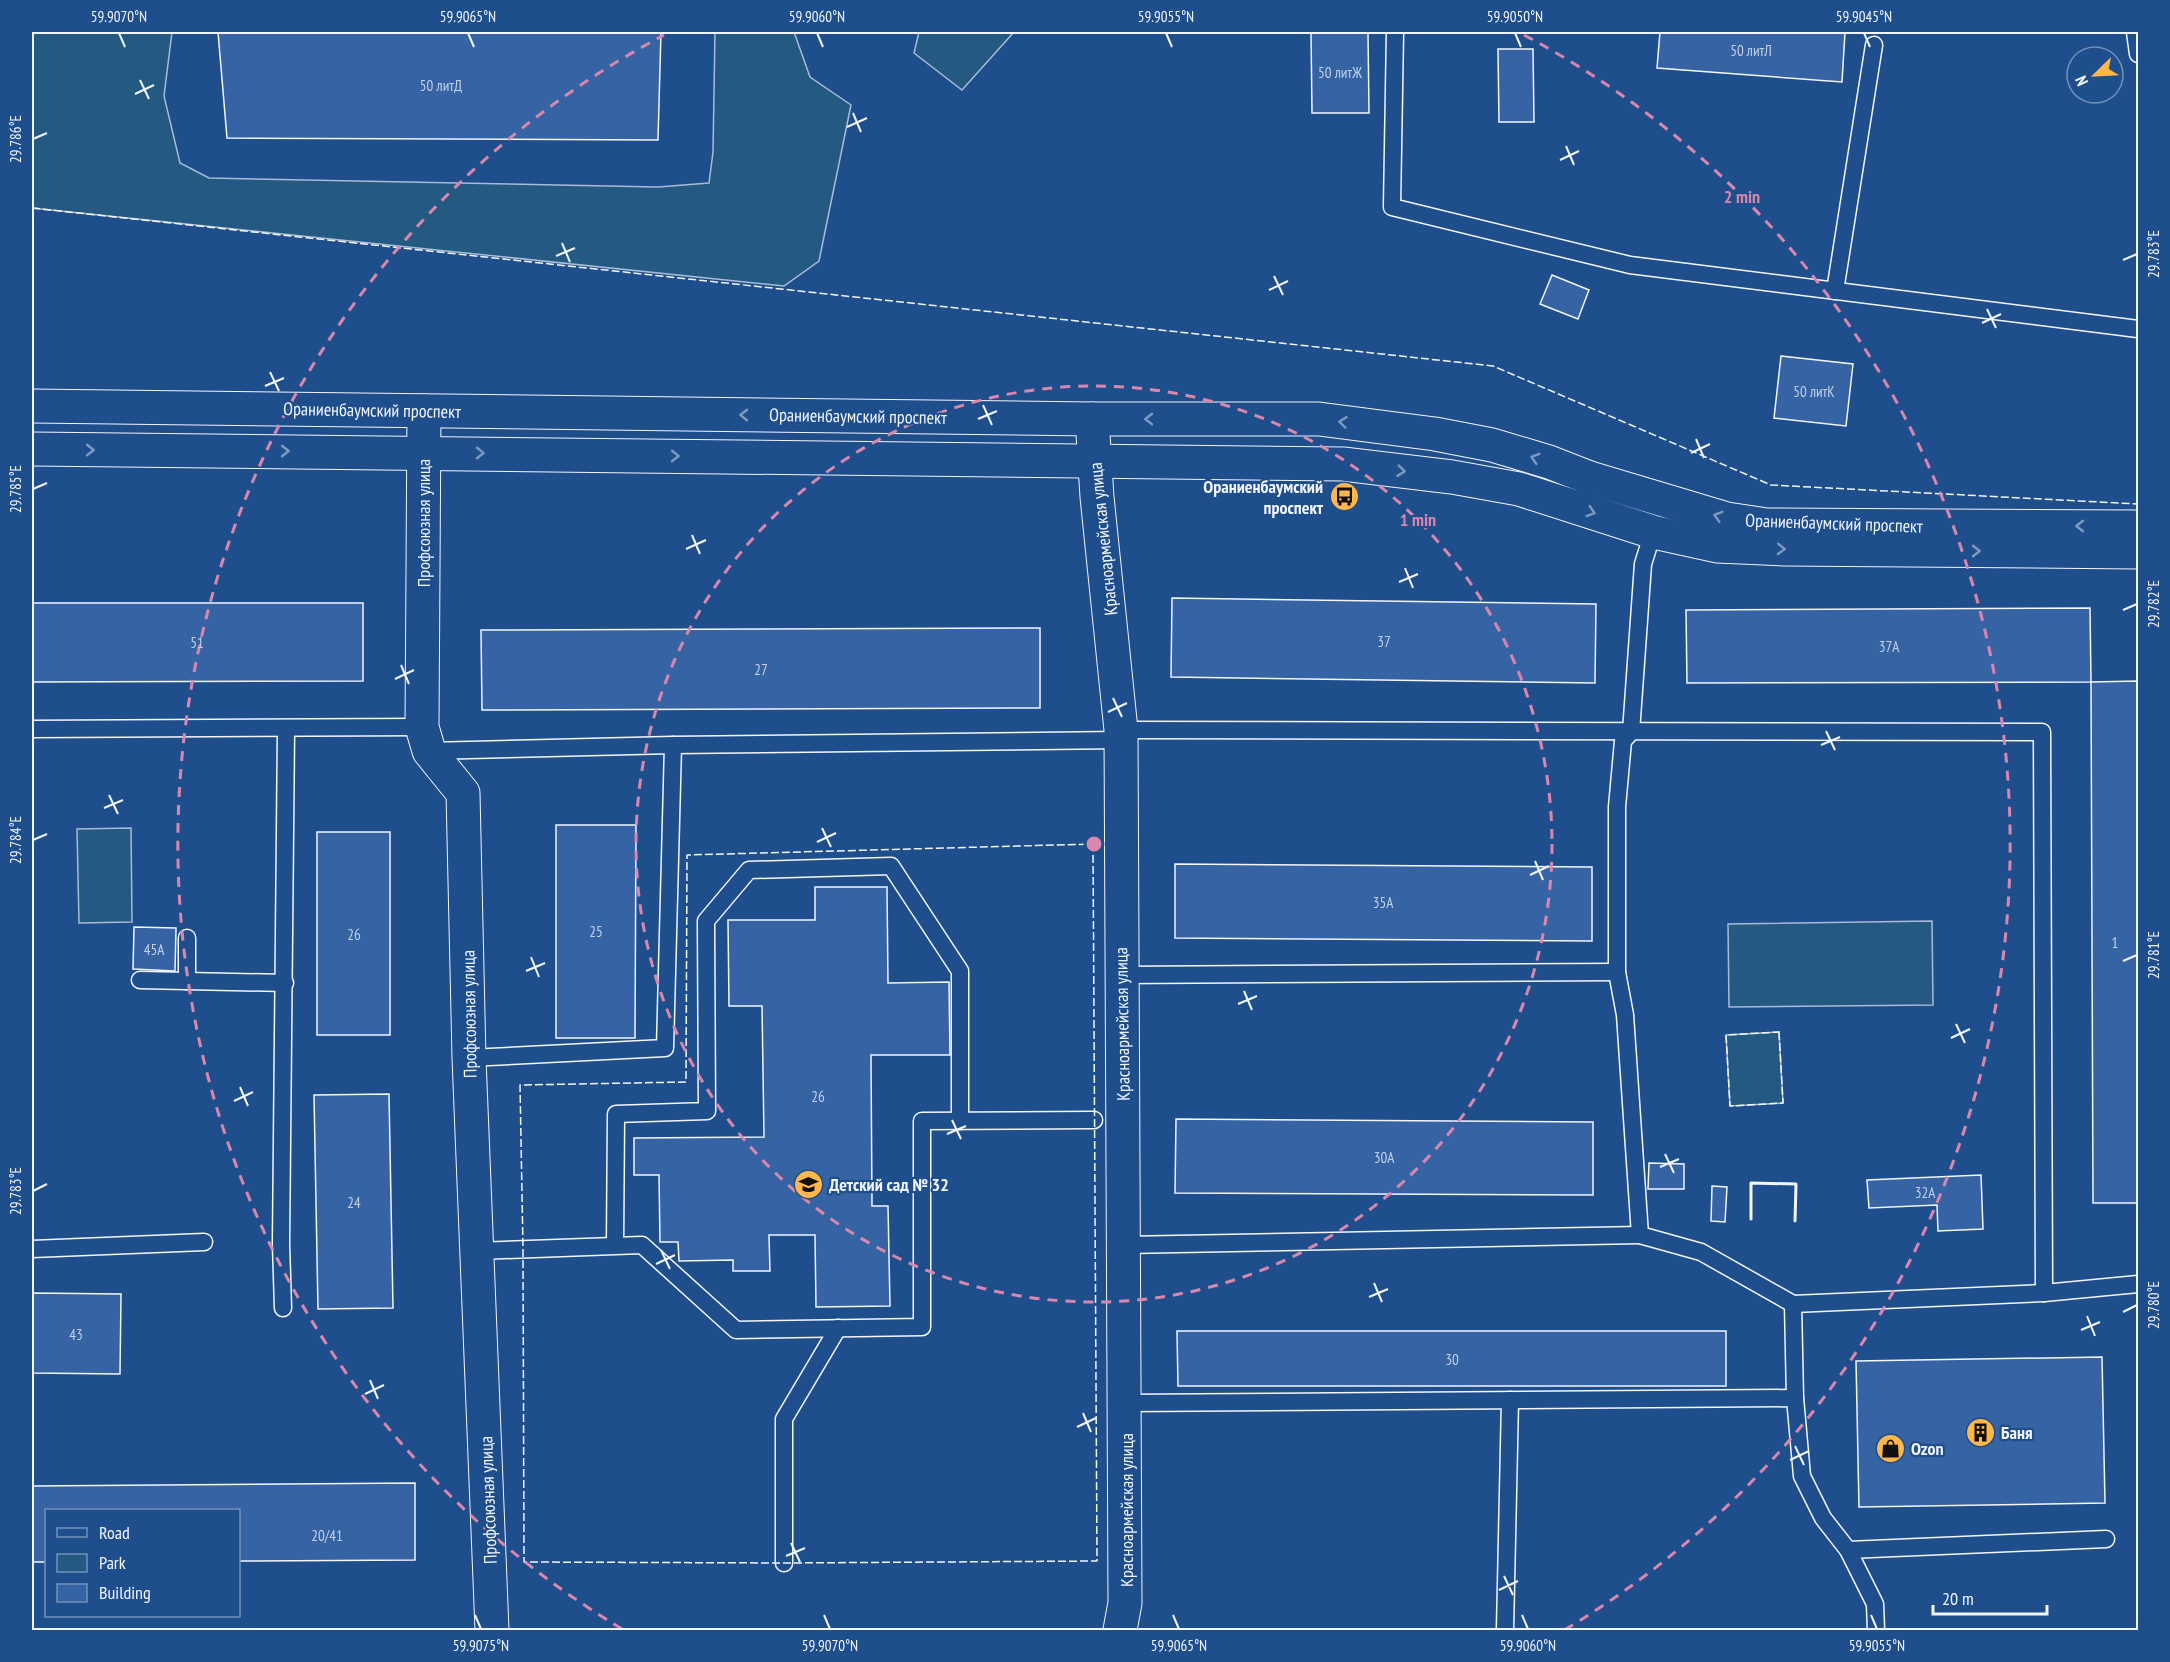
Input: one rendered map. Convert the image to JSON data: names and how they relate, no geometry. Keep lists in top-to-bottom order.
{
  "streets": {
    "main road": ["Ораниенбаумский проспект", "Профсоюзная улица", "Красноармейская улица"]
  },
  "crossings": [
    ["Ораниенбаумский проспект", "Профсоюзная улица"],
    ["Ораниенбаумский проспект", "Красноармейская улица"]
  ],
  "places": {
    "bus stop": ["Ораниенбаумский проспект"],
    "school or university": ["Детский сад № 32"],
    "building": ["Баня"],
    "shop": ["Ozon"]
  },
  "house_numbers": [
    "50 литЛ",
    "50 литЖ",
    "50 литД",
    "50 литК",
    "37",
    "51",
    "37А",
    "27",
    "35А",
    "25",
    "26",
    "1",
    "45А",
    "26",
    "30А",
    "32А",
    "24",
    "43",
    "30",
    "20/41"
  ],
  "legend": ["Road", "Park", "Building"],
  "scale_bar": "20 m",
  "north": "bottom left",
  "coordinates": [
    "59.9070°N",
    "59.9065°N",
    "59.9060°N",
    "59.9055°N",
    "59.9050°N",
    "59.9045°N",
    "29.786°E",
    "29.783°E",
    "29.785°E",
    "29.782°E",
    "29.784°E",
    "29.781°E",
    "29.780°E",
    "59.9075°N"
  ],
  "rings": ["2 min", "1 min"]
}
